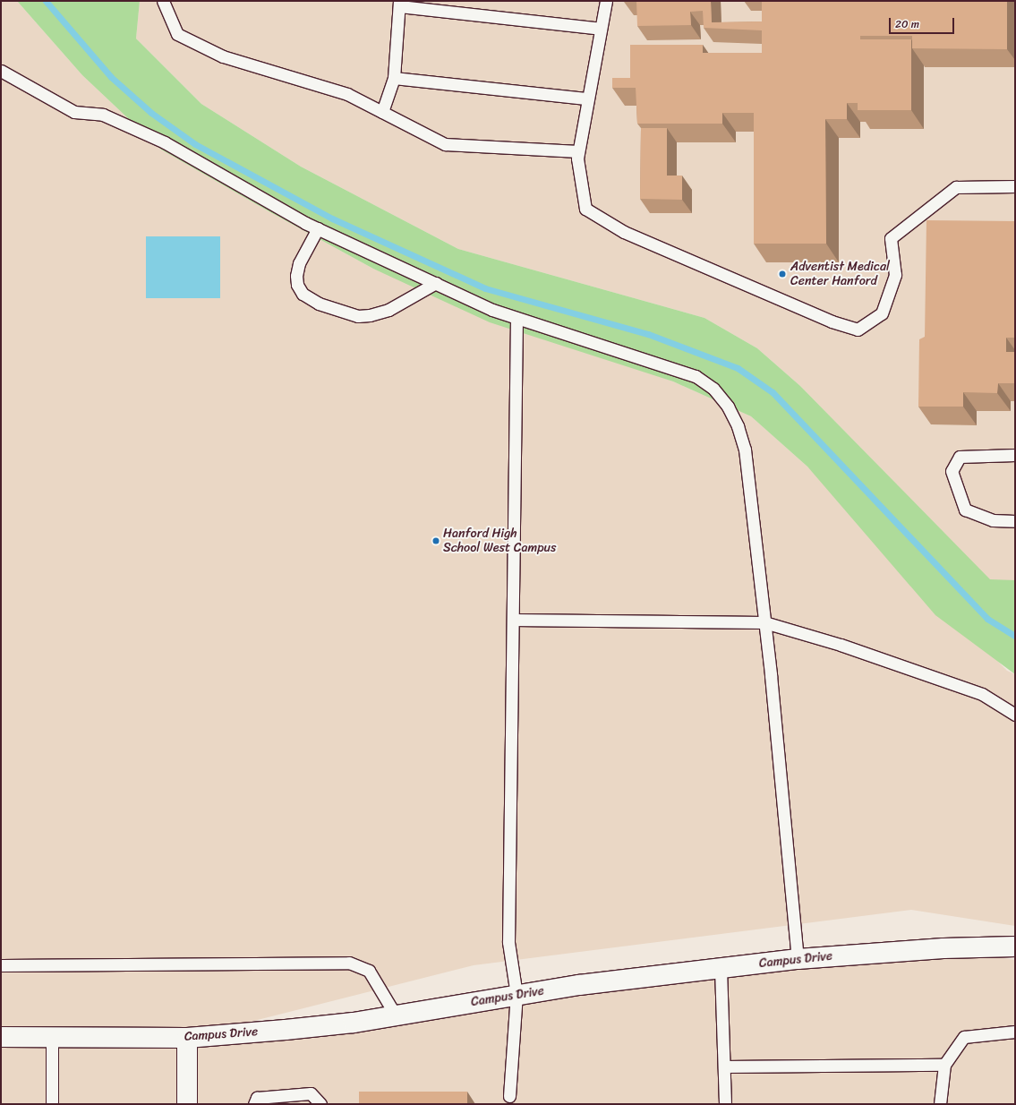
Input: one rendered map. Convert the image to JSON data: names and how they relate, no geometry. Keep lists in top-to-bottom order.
{
  "streets": {
    "street": ["Campus Drive"]
  },
  "places": ["Adventist Medical Center Hanford", "Hanford High School West Campus"],
  "scale_bar": "20 m"
}
